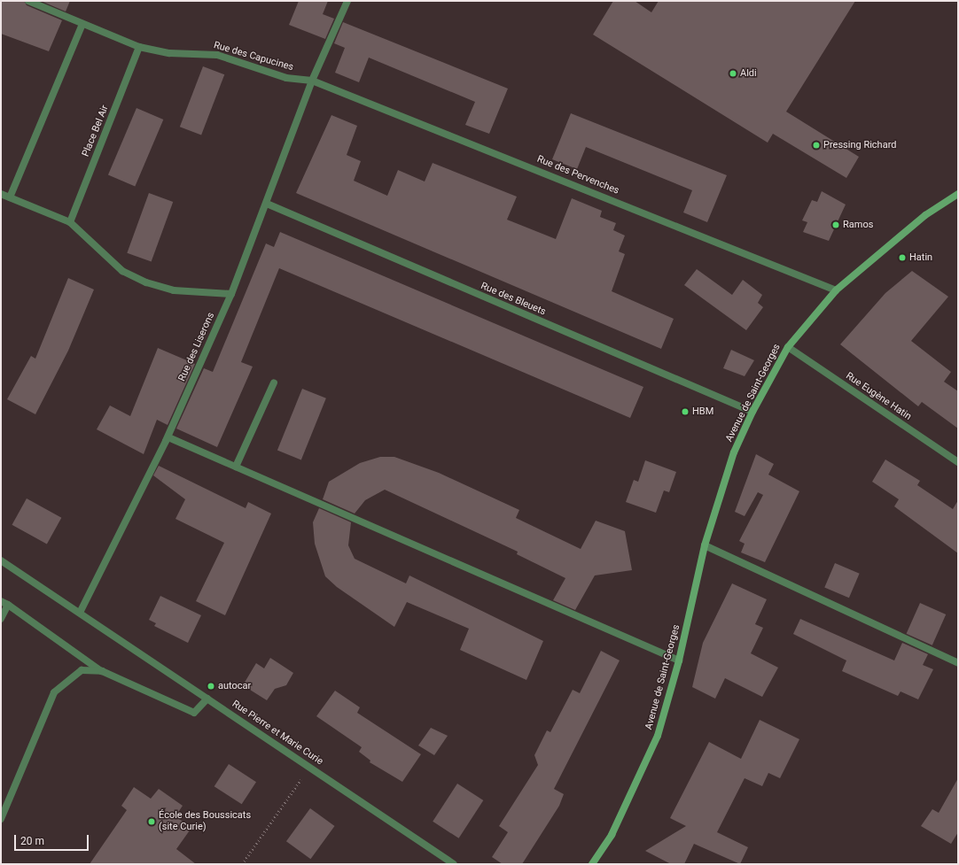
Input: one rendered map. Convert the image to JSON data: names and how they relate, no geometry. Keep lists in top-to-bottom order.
{
  "streets": {
    "main road": ["Avenue de Saint-Georges"],
    "street": [
      "Rue des Capucines",
      "Place Bel Air",
      "Rue des Pervenches",
      "Rue des Bleuets",
      "Rue des Liserons",
      "Rue Eugène Hatin",
      "Rue Pierre et Marie Curie"
    ]
  },
  "crossings": [
    ["Rue des Capucines", "Place Bel Air"],
    ["Rue des Capucines", "Rue des Pervenches"],
    ["Rue des Capucines", "Rue des Liserons"],
    ["Rue des Pervenches", "Rue des Liserons"],
    ["Rue des Pervenches", "Avenue de Saint-Georges"],
    ["Rue des Bleuets", "Rue des Liserons"],
    ["Rue des Bleuets", "Avenue de Saint-Georges"],
    ["Rue des Liserons", "Rue Pierre et Marie Curie"],
    ["Avenue de Saint-Georges", "Rue Eugène Hatin"]
  ],
  "places": [
    "Aldi",
    "Pressing Richard",
    "Ramos",
    "Hatin",
    "HBM",
    "autocar",
    "École des Boussicats (site Curie)"
  ],
  "scale_bar": "20 m"
}
